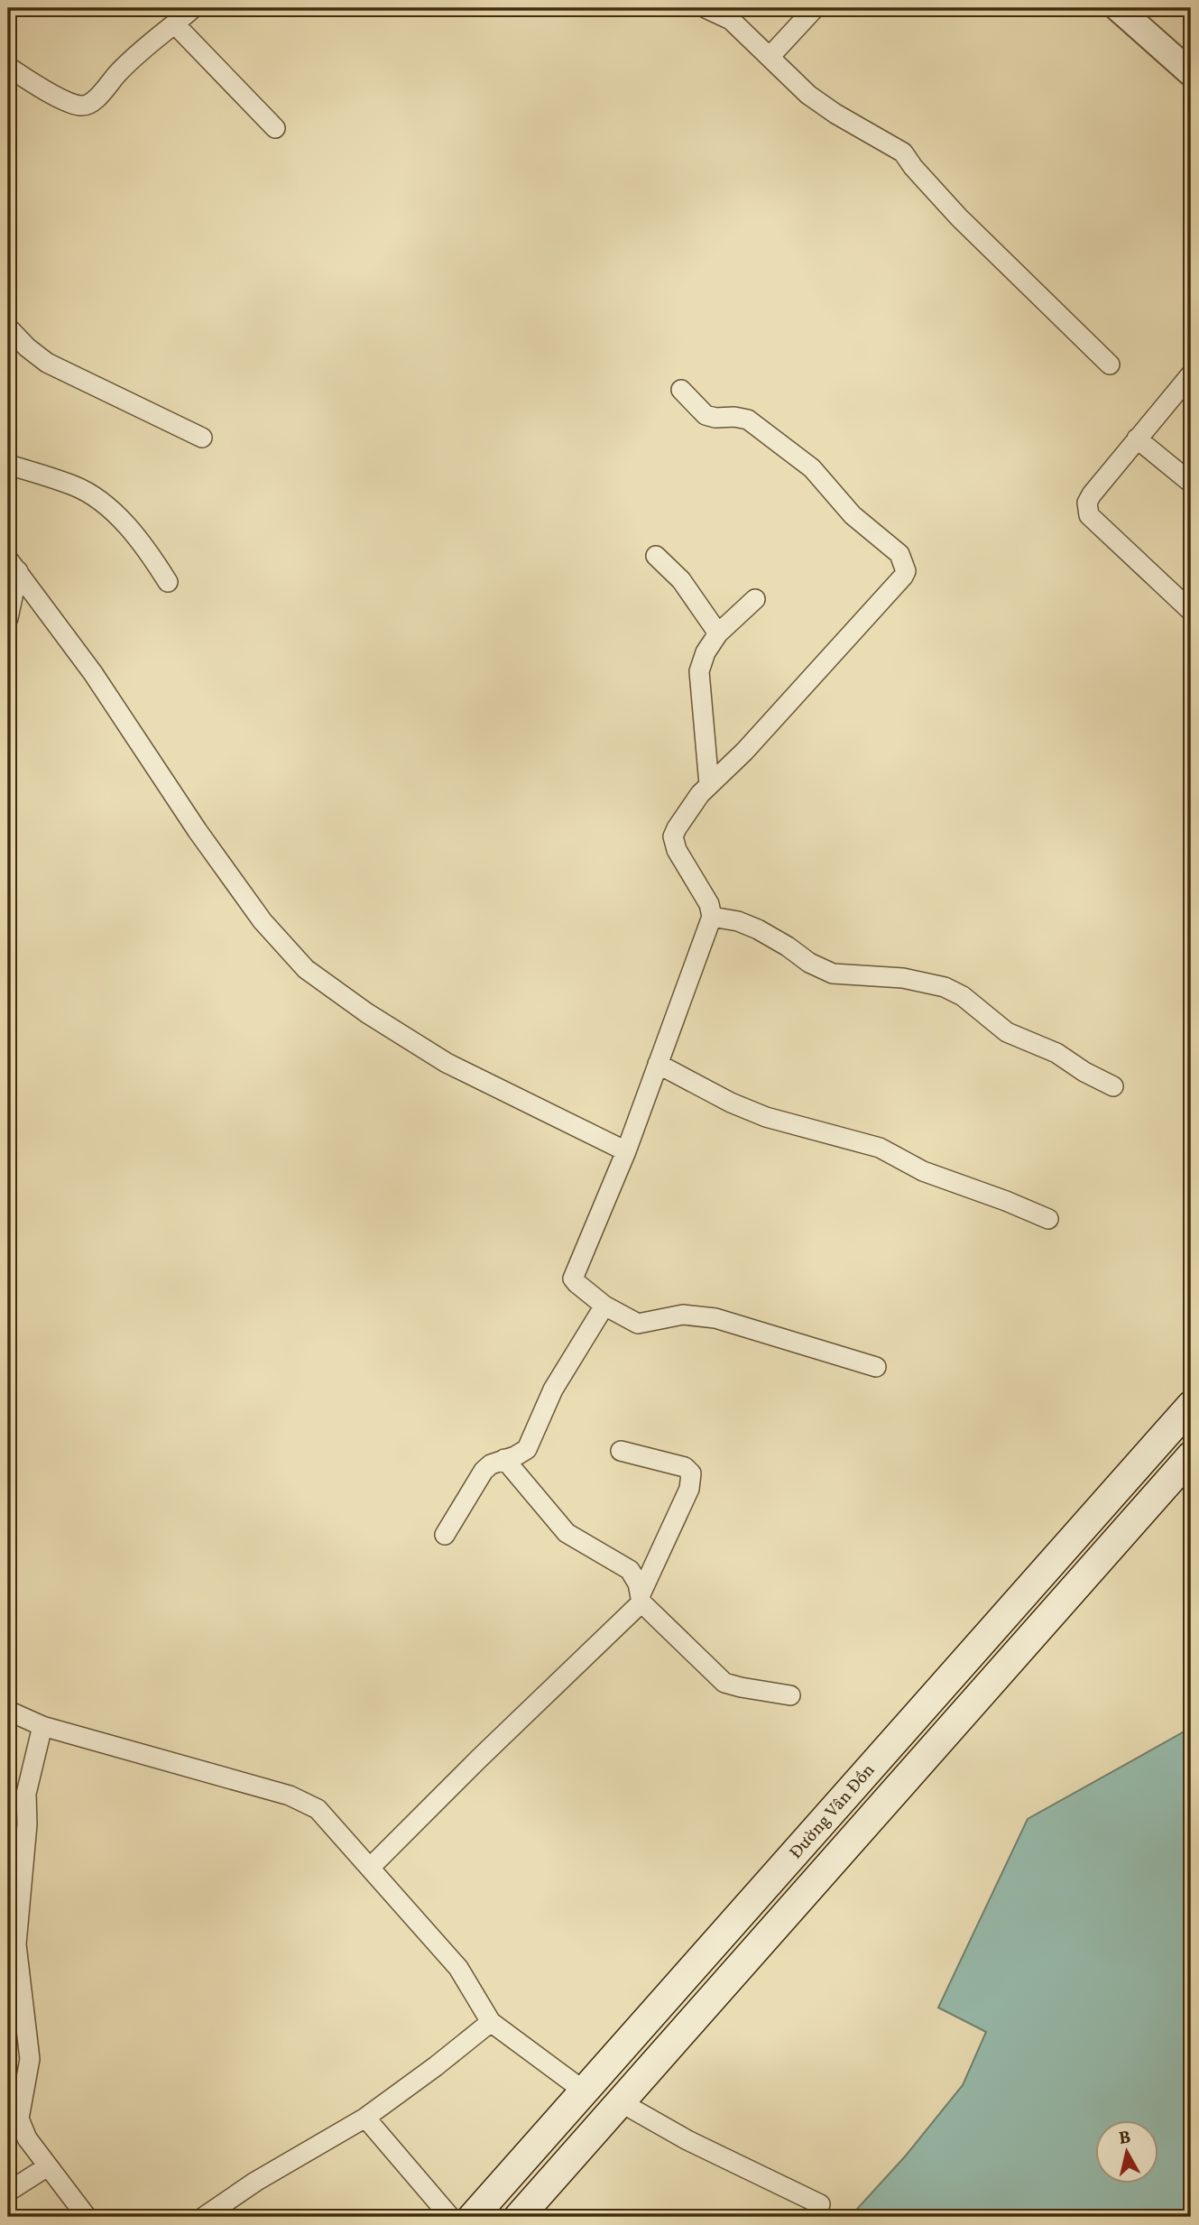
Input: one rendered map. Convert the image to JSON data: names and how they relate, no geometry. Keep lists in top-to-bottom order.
{
  "streets": {
    "main road": ["Đường Vân Đồn"]
  },
  "north": "top"
}
